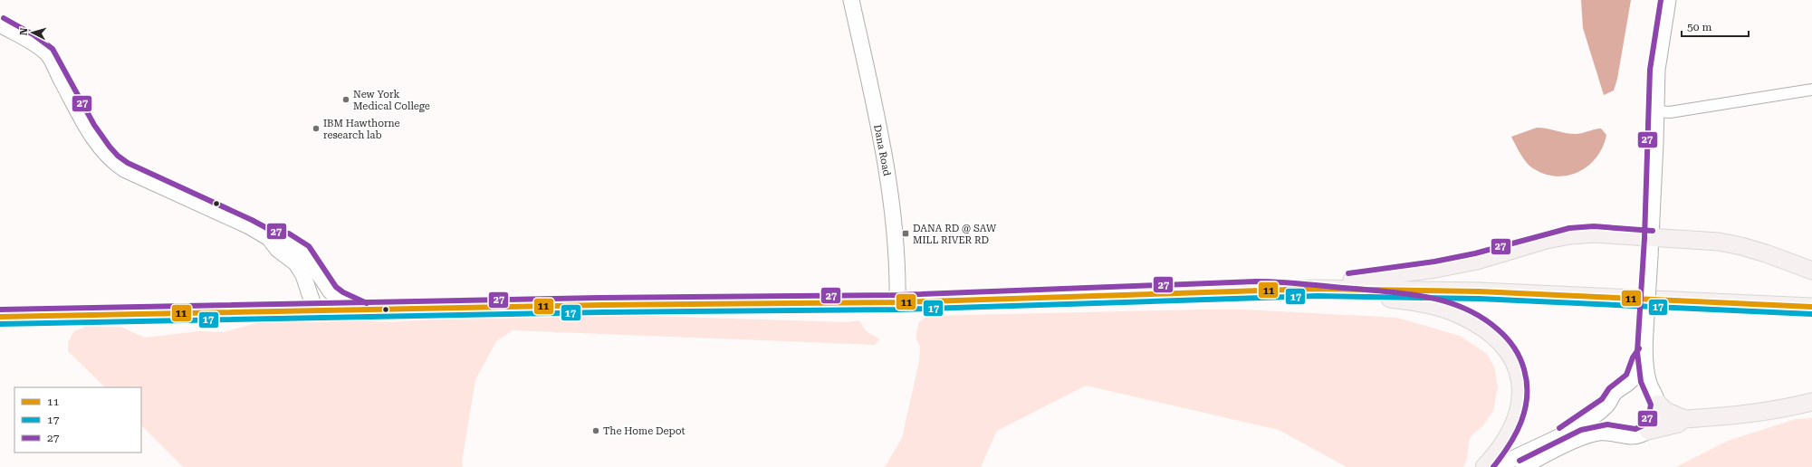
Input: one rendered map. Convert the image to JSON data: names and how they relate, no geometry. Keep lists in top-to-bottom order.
{
  "streets": {
    "street": ["Dana Road"]
  },
  "places": {
    "other": ["New York Medical College", "IBM Hawthorne research lab", "The Home Depot"],
    "transit": ["DANA RD @ SAW MILL RIVER RD"]
  },
  "lines": ["transit line 27", "transit line 11", "transit line 17"],
  "legend": ["11", "17", "27"],
  "scale_bar": "50 m",
  "north": "left"
}
